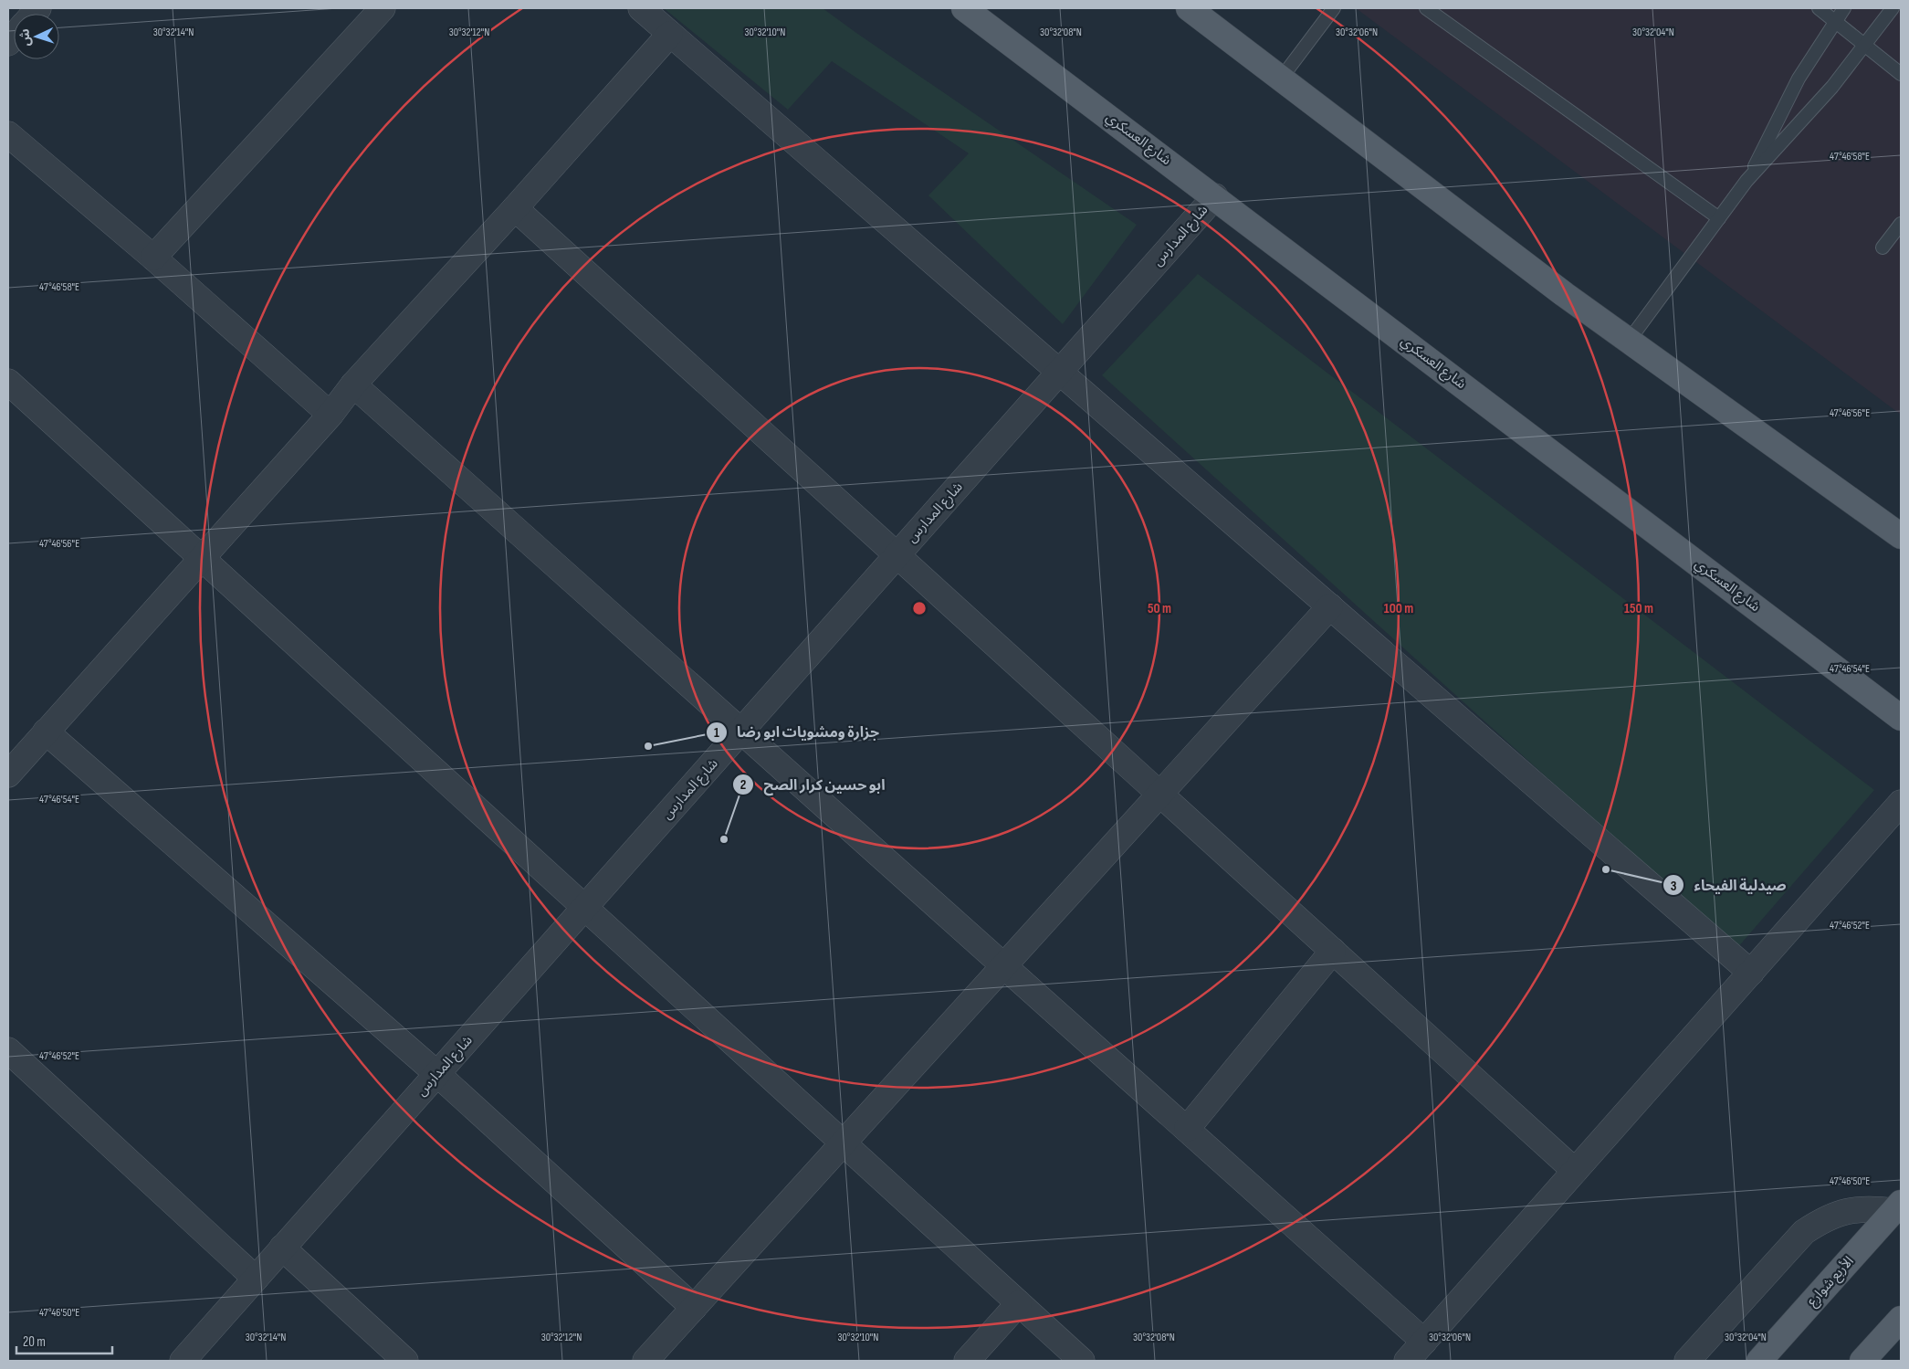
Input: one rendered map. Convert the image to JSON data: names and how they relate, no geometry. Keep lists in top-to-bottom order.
{
  "streets": {
    "main road": ["شارع العسكري", "الأربع شوارع"],
    "street": ["شارع المدارس"]
  },
  "crossings": [
    ["شارع العسكري", "شارع المدارس"]
  ],
  "places": ["جزارة ومشويات ابو رضا", "ابو حسين كرار الصح", "صيدلية الفيحاء"],
  "scale_bar": "20 m",
  "north": "left",
  "coordinates": [
    "30°32'14\"N",
    "30°32'12\"N",
    "30°32'10\"N",
    "30°32'08\"N",
    "30°32'06\"N",
    "30°32'04\"N",
    "47°46'58\"E",
    "47°46'56\"E",
    "47°46'54\"E",
    "47°46'52\"E",
    "47°46'50\"E"
  ],
  "rings": ["50 m", "100 m", "150 m"]
}
